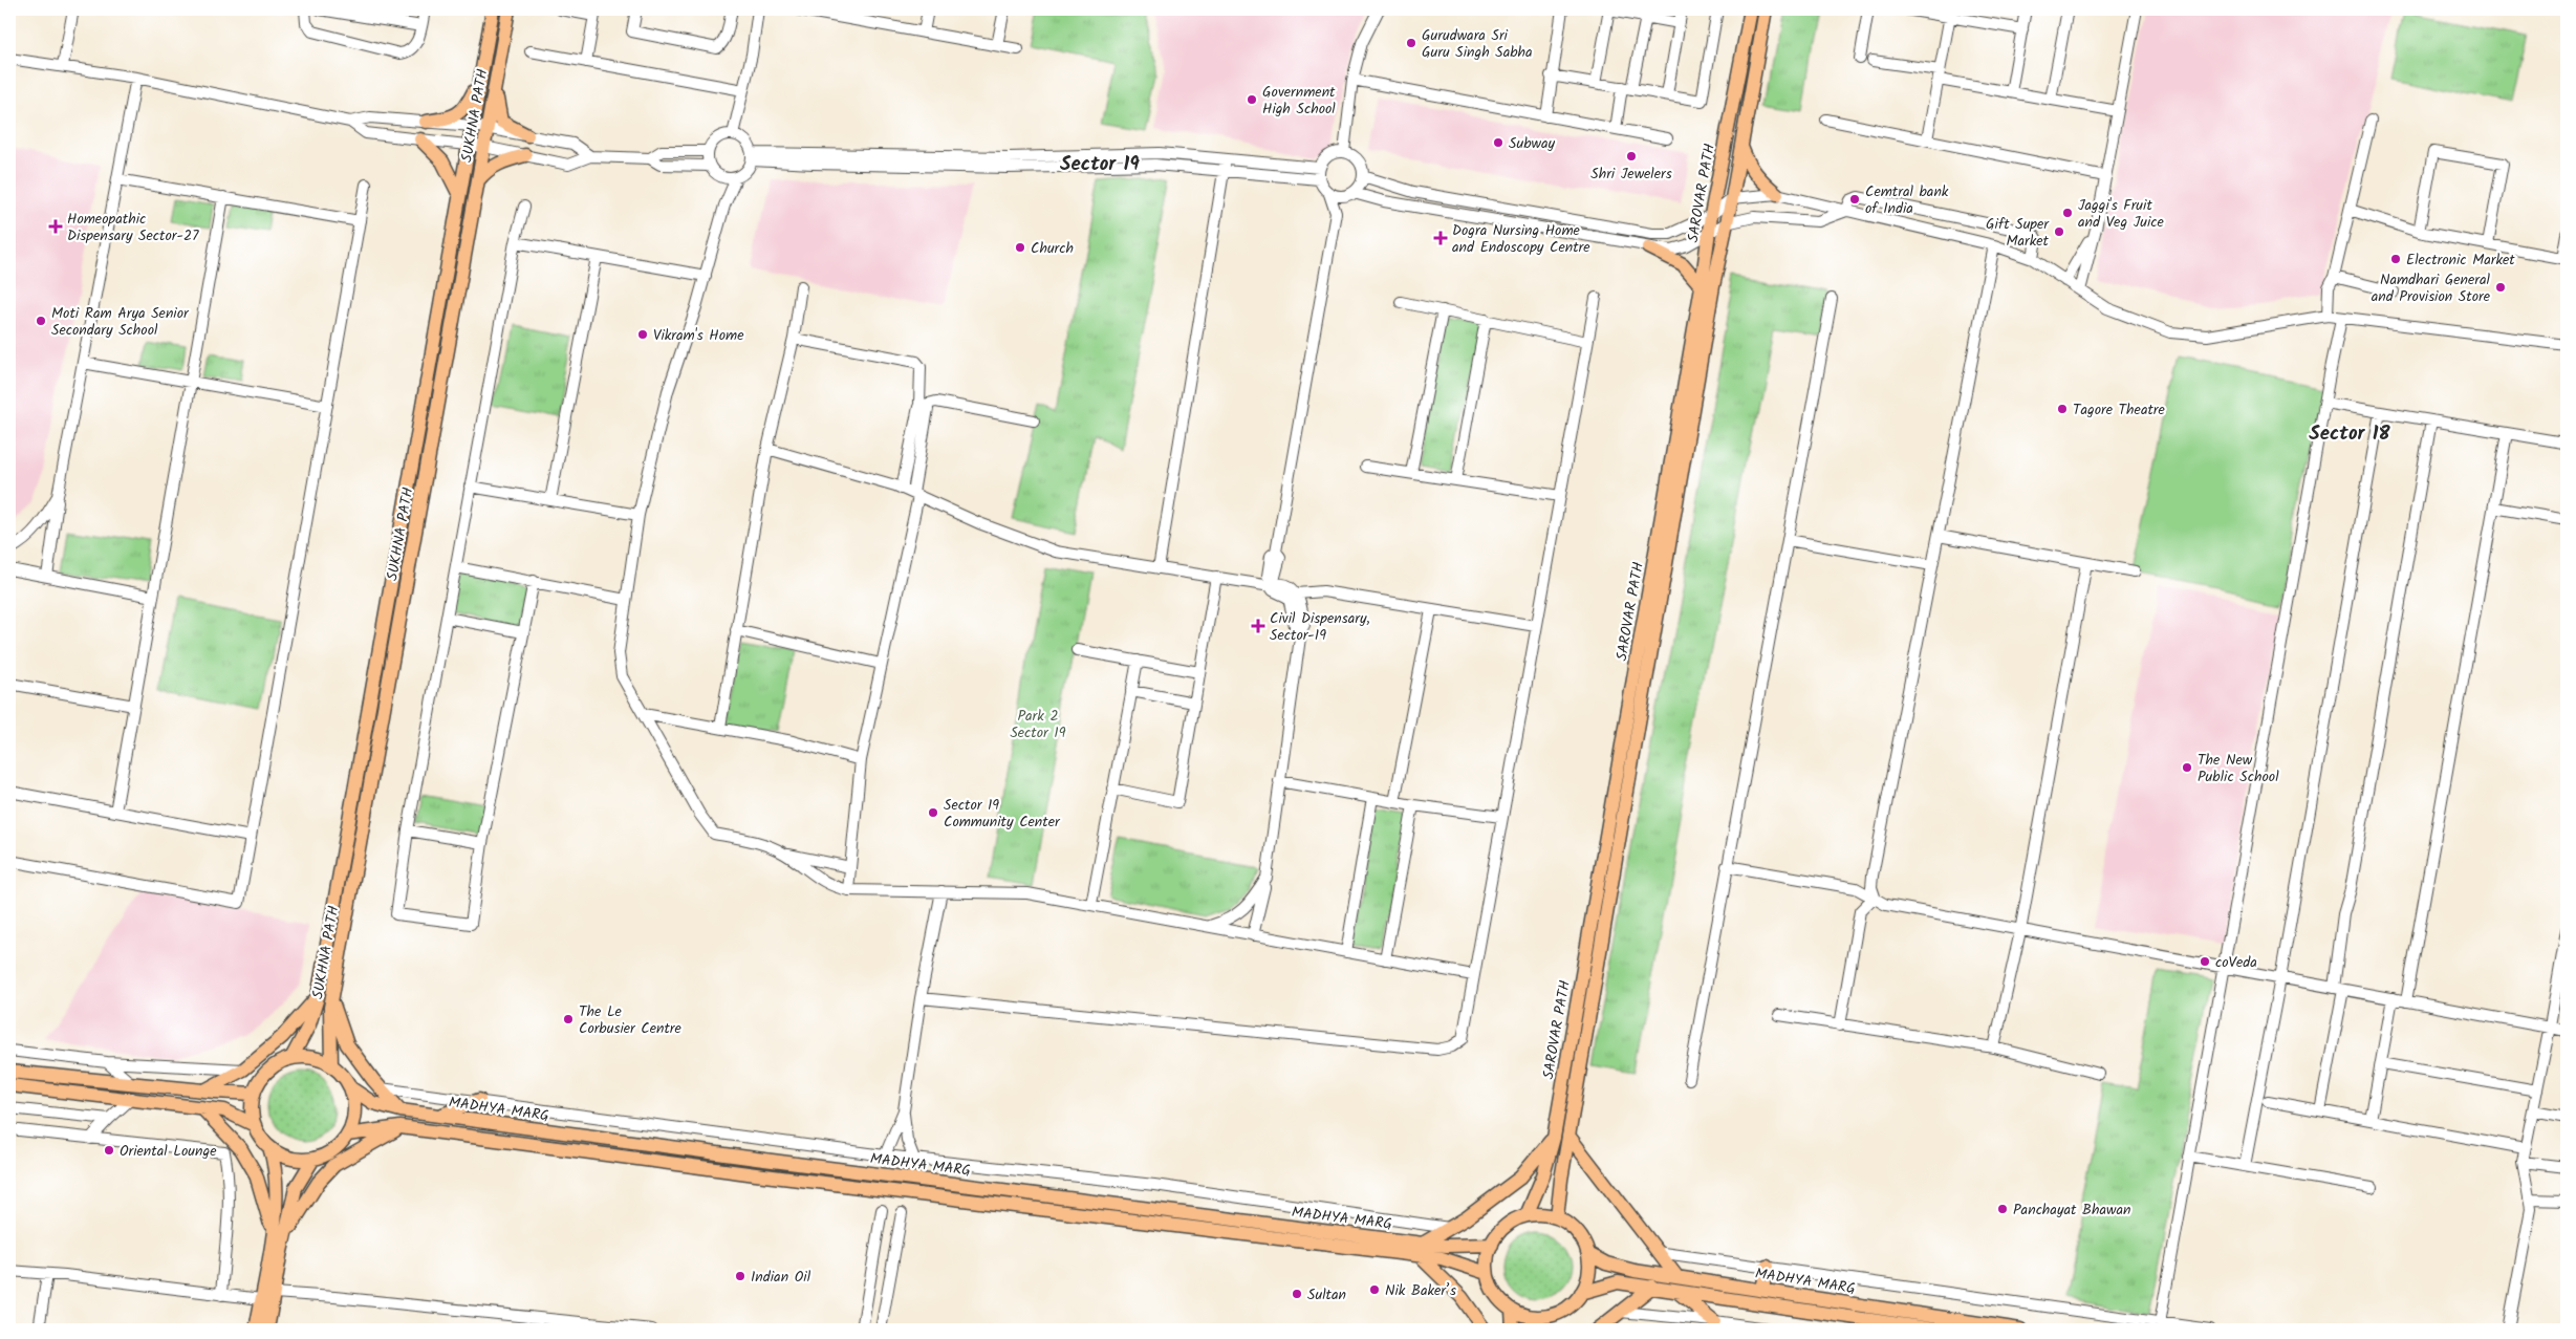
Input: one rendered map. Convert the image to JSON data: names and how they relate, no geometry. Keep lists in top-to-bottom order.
{
  "streets": {
    "main road": ["SUKHNA PATH", "SAROVAR PATH", "MADHYA MARG"]
  },
  "crossings": [
    ["SUKHNA PATH", "MADHYA MARG"],
    ["SAROVAR PATH", "MADHYA MARG"]
  ],
  "districts": ["Sector 19", "Sector 18"],
  "parks": ["Park 2 Sector 19"],
  "places": {
    "other": [
      "Gurudwara Sri Guru Singh Sabha",
      "Government High School",
      "Subway",
      "Shri Jewelers",
      "Cemtral bank of India",
      "Jaggi's Fruit and Veg Juice",
      "Gift Super Market",
      "Church",
      "Electronic Market",
      "Namdhari General and Provision Store",
      "Moti Ram Arya Senior Secondary School",
      "Vikram's Home",
      "Tagore Theatre",
      "The New Public School",
      "Sector 19 Community Center",
      "coVeda",
      "The Le Corbusier Centre",
      "Oriental Lounge",
      "Panchayat Bhawan",
      "Indian Oil",
      "Nik Baker’s",
      "Sultan"
    ],
    "health": ["Homeopathic Dispensary Sector-27", "Dogra Nursing Home and Endoscopy Centre", "Civil Dispensary, Sector-19"]
  }
}
